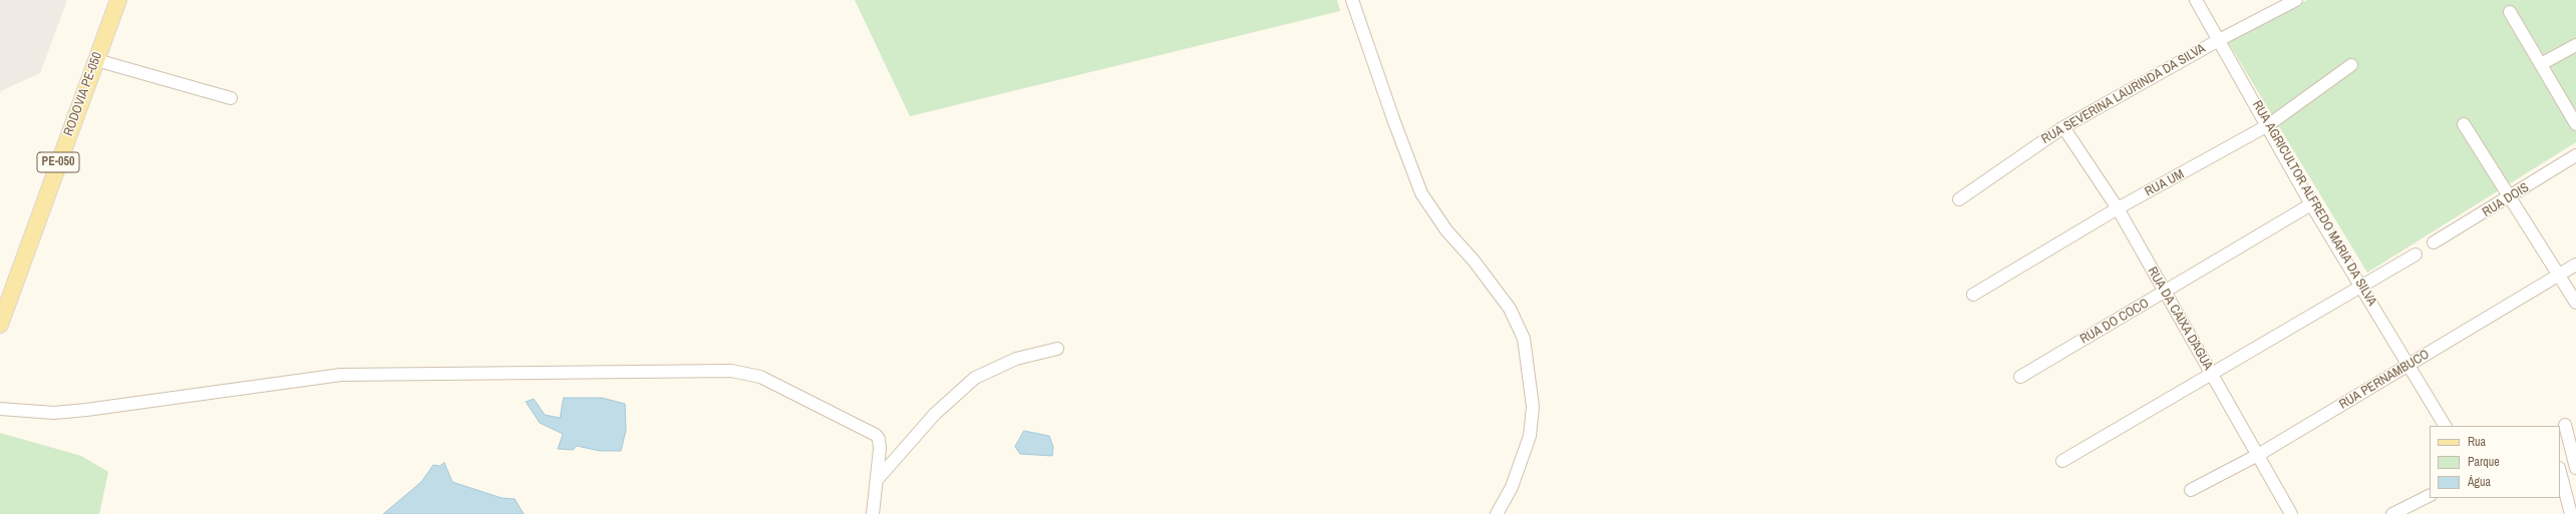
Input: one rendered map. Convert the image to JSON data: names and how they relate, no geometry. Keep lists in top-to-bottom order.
{
  "streets": {
    "main road": ["RODOVIA PE-050", "PE-050"],
    "street": [
      "RUA SEVERINA LAURINDA DA SILVA",
      "RUA UM",
      "RUA DOIS",
      "RUA AGRICULTOR ALFREDO MARIA DA SILVA",
      "RUA DA CAIXA D´AGUA",
      "RUA DO COCO",
      "RUA PERNAMBUCO"
    ]
  },
  "crossings": [
    ["RUA SEVERINA LAURINDA DA SILVA", "RUA AGRICULTOR ALFREDO MARIA DA SILVA"],
    ["RUA SEVERINA LAURINDA DA SILVA", "RUA DA CAIXA D´AGUA"],
    ["RUA UM", "RUA AGRICULTOR ALFREDO MARIA DA SILVA"],
    ["RUA UM", "RUA DA CAIXA D´AGUA"],
    ["RUA AGRICULTOR ALFREDO MARIA DA SILVA", "RUA DO COCO"],
    ["RUA AGRICULTOR ALFREDO MARIA DA SILVA", "RUA PERNAMBUCO"],
    ["RUA DA CAIXA D´AGUA", "RUA DO COCO"],
    ["RUA DA CAIXA D´AGUA", "RUA PERNAMBUCO"]
  ],
  "legend": ["Rua", "Parque", "Água"]
}
